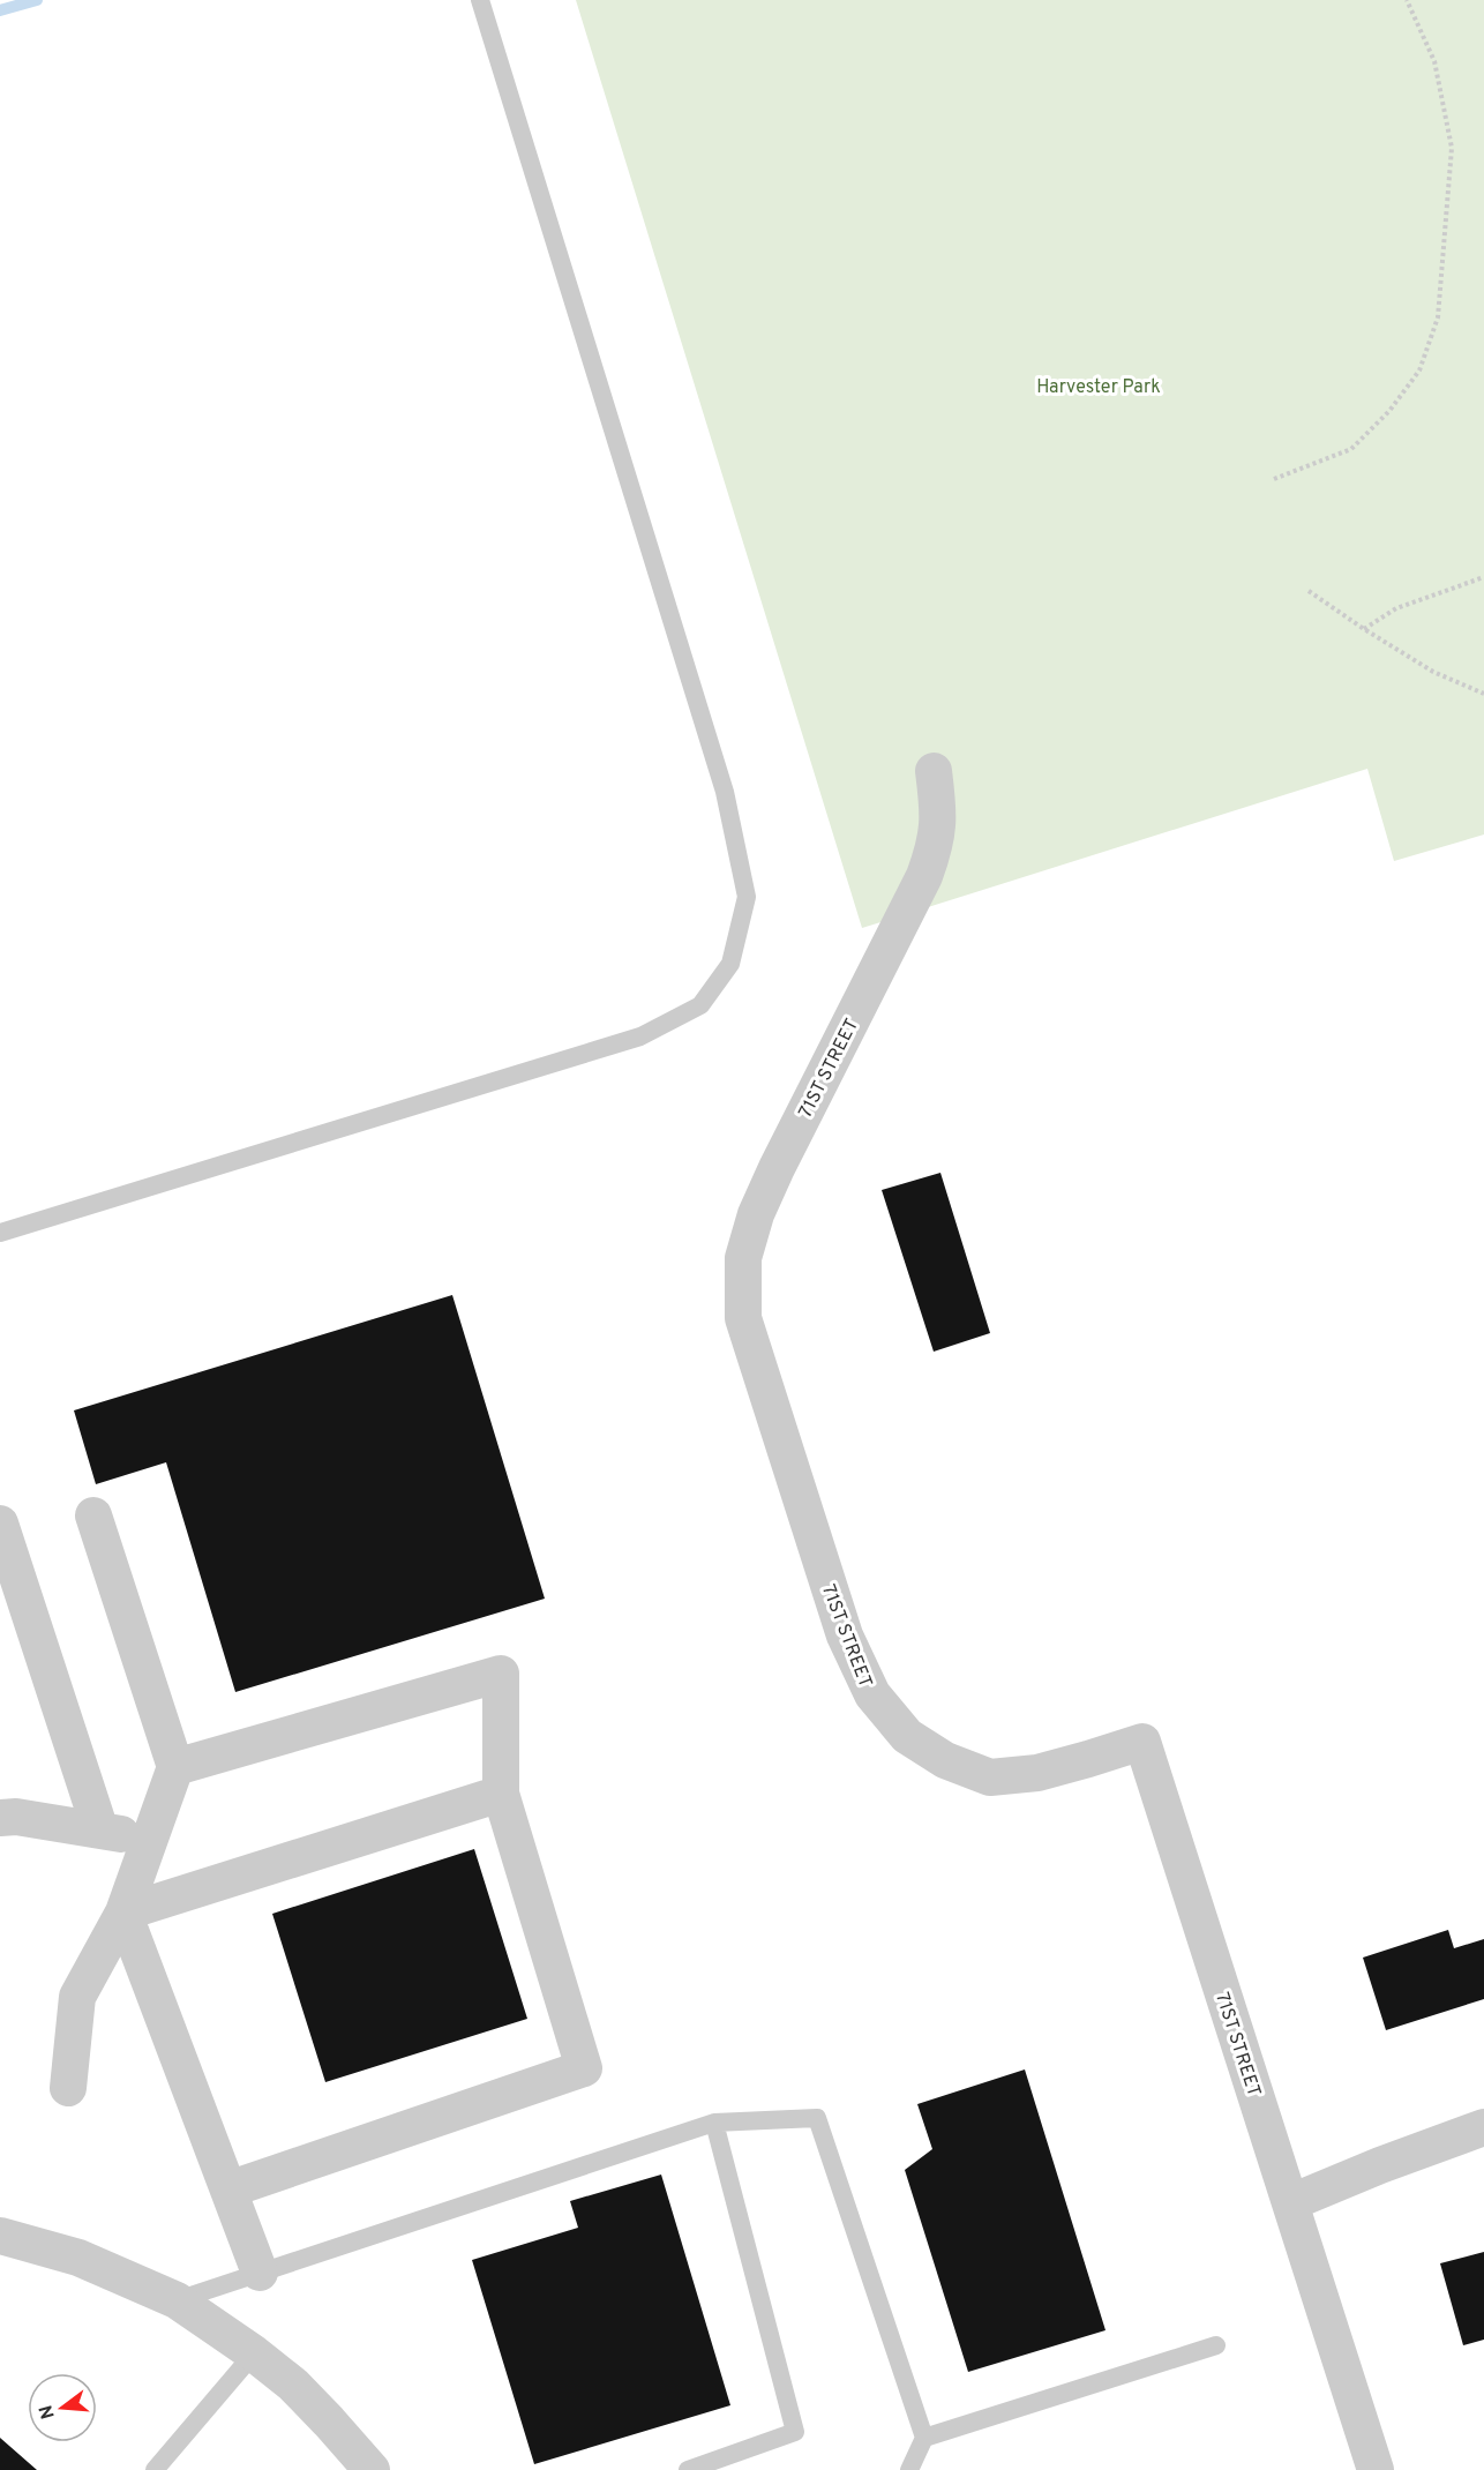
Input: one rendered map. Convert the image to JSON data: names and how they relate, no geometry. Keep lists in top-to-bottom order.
{
  "streets": {
    "street": ["71ST STREET"]
  },
  "parks": ["Harvester Park"],
  "north": "left"
}
